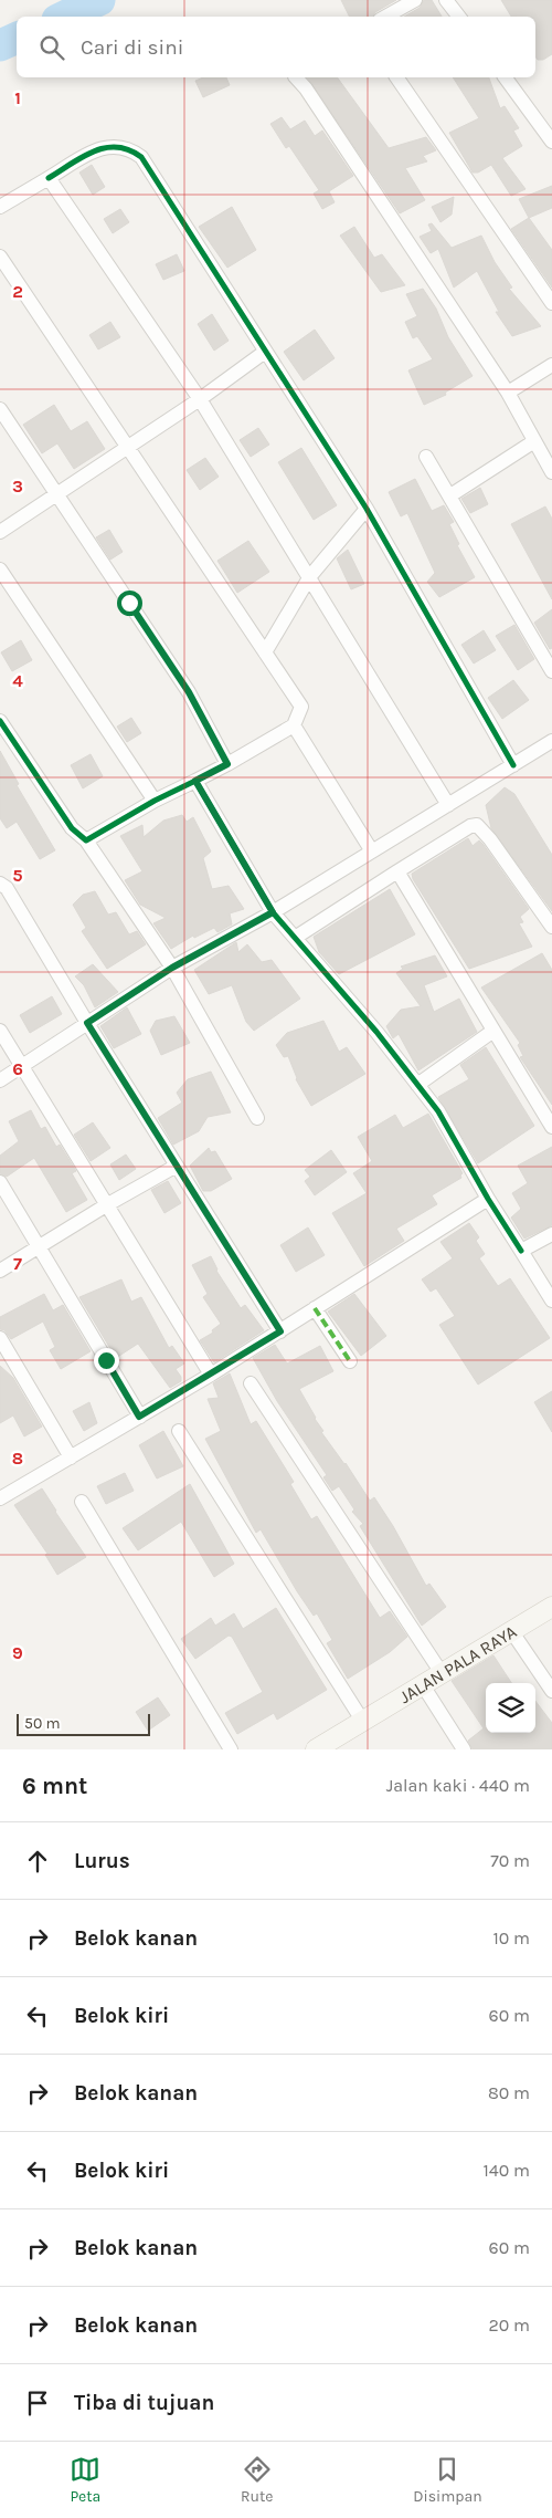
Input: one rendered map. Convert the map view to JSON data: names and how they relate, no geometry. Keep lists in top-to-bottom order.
{
  "streets": {
    "main road": ["JALAN PALA RAYA"]
  },
  "scale_bar": "50 m",
  "page": {
    "search": "Cari di sini",
    "scale": "50 m",
    "heading": ["6 mnt", "Jalan kaki · 440 m"],
    "list": [
      ["Lurus", "70 m"],
      ["Belok kanan", "10 m"],
      ["Belok kiri", "60 m"],
      ["Belok kanan", "80 m"],
      ["Belok kiri", "140 m"],
      ["Belok kanan", "60 m"],
      ["Belok kanan", "20 m"],
      "Tiba di tujuan"
    ],
    "nav": ["Peta", "Rute", "Disimpan"]
  },
  "grid": {
    "rows": [
      "1",
      "2",
      "3",
      "4",
      "5",
      "6",
      "7",
      "8",
      "9"
    ]
  }
}
